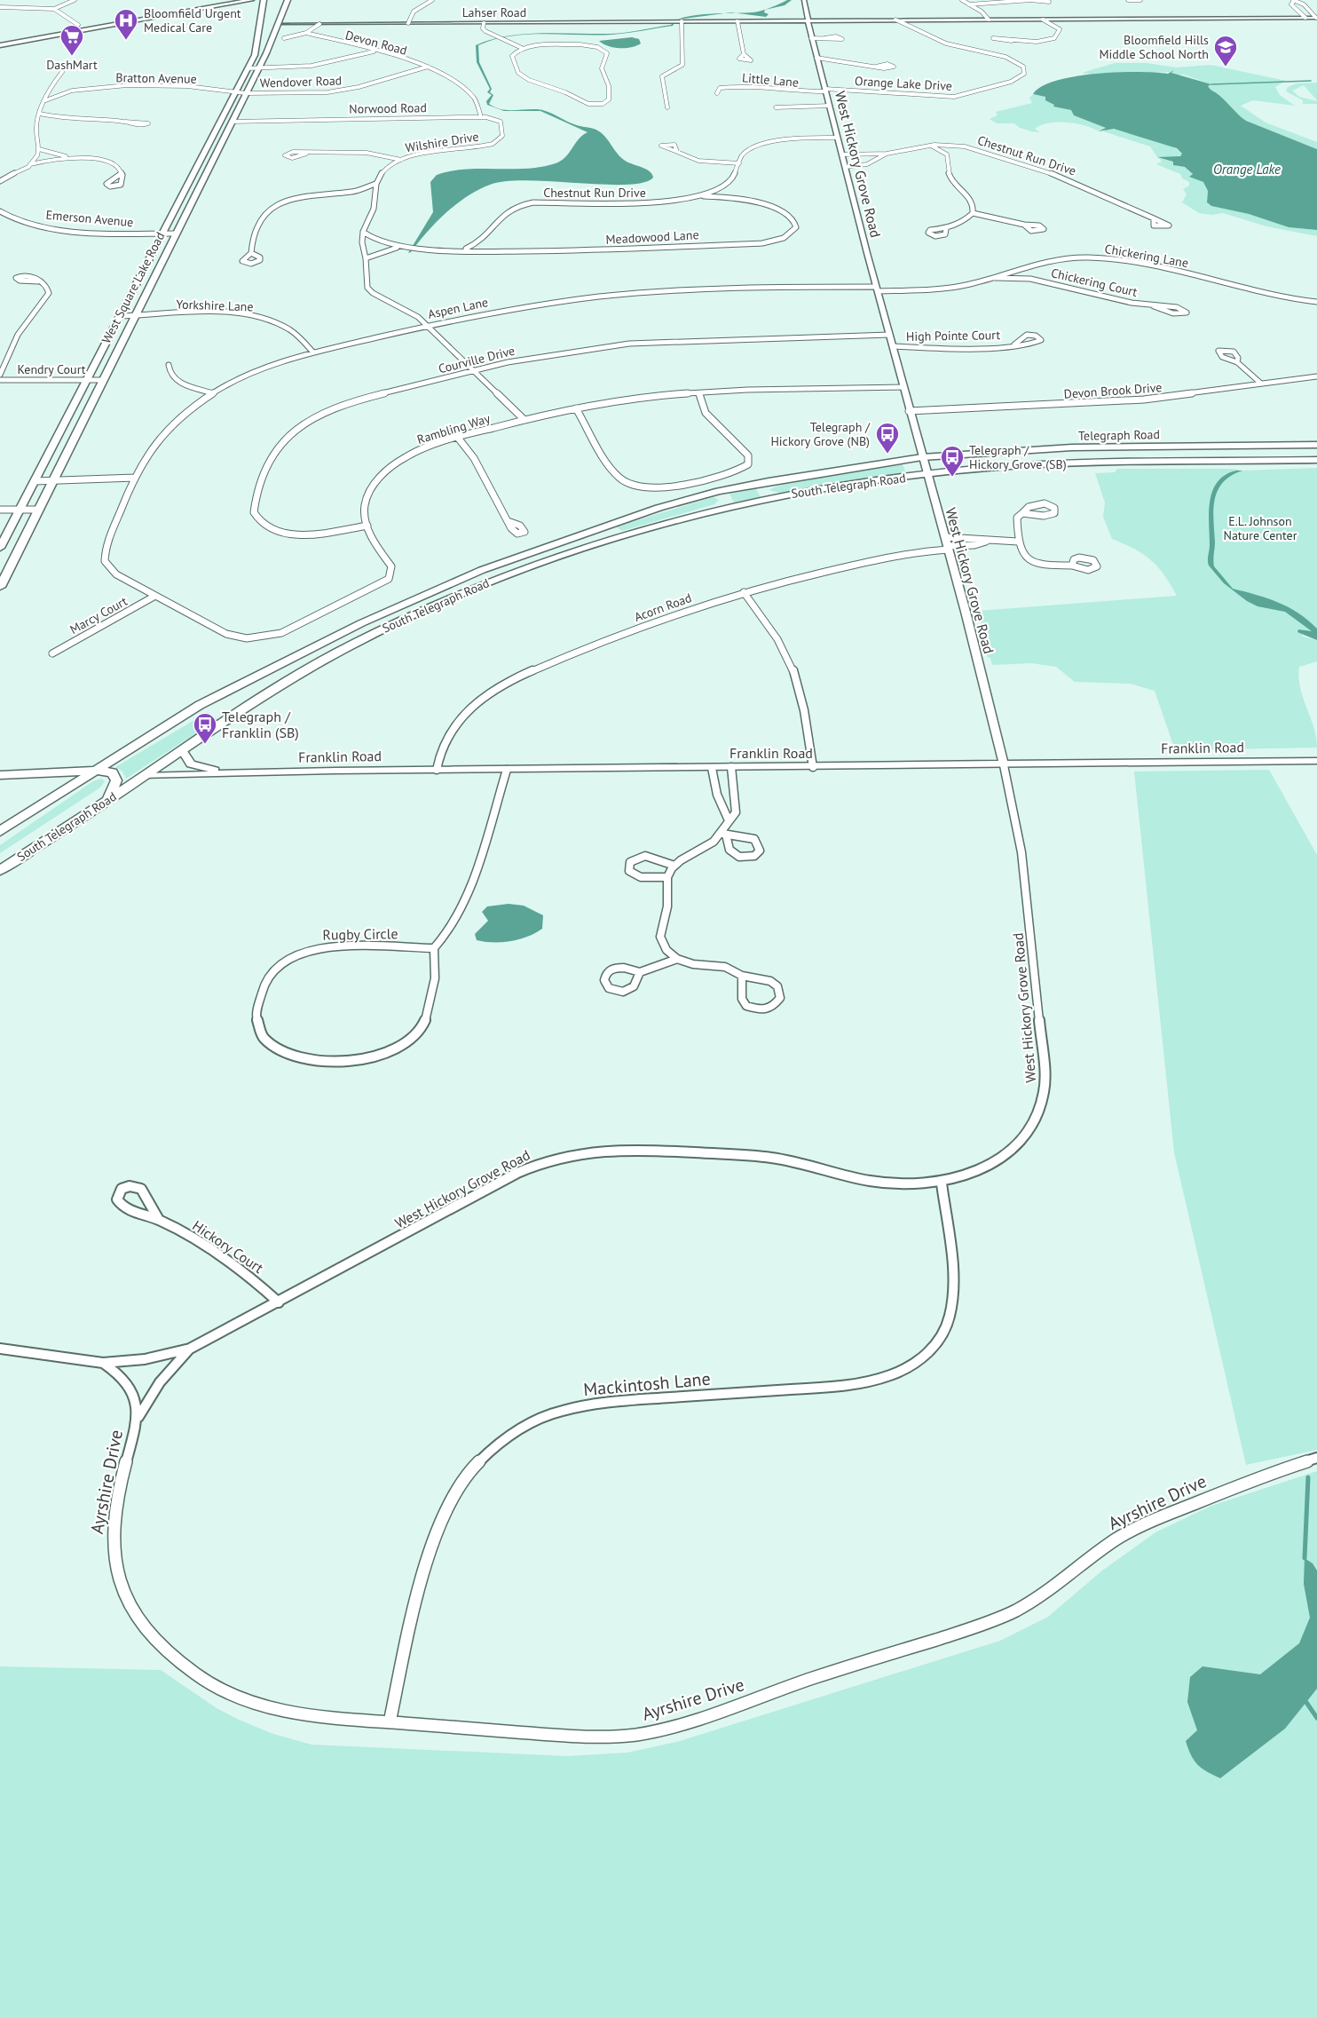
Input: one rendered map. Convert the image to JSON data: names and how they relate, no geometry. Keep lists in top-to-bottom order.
{
  "streets": {
    "main road": ["West Square Lake Road", "Telegraph Road", "South Telegraph Road"],
    "street": [
      "Lahser Road",
      "Devon Road",
      "Bratton Avenue",
      "Little Lane",
      "Wendover Road",
      "Orange Lake Drive",
      "Norwood Road",
      "Wilshire Drive",
      "Chestnut Run Drive",
      "West Hickory Grove Road",
      "Emerson Avenue",
      "Meadowood Lane",
      "Chickering Lane",
      "Chickering Court",
      "Yorkshire Lane",
      "Aspen Lane",
      "High Pointe Court",
      "Courville Drive",
      "Kendry Court",
      "Devon Brook Drive",
      "Rambling Way",
      "Acorn Road",
      "Marcy Court",
      "Franklin Road",
      "Rugby Circle",
      "Hickory Court",
      "Mackintosh Lane",
      "Ayrshire Drive"
    ]
  },
  "crossings": [
    ["Lahser Road", "Devon Road"],
    ["Lahser Road", "Orange Lake Drive"],
    ["Lahser Road", "West Hickory Grove Road"],
    ["Lahser Road", "West Square Lake Road"],
    ["Devon Road", "Wendover Road"],
    ["Devon Road", "Norwood Road"],
    ["Devon Road", "Wilshire Drive"],
    ["Bratton Avenue", "Wendover Road"],
    ["Bratton Avenue", "West Square Lake Road"],
    ["Little Lane", "Orange Lake Drive"],
    ["Little Lane", "West Hickory Grove Road"],
    ["Wendover Road", "West Square Lake Road"],
    ["Orange Lake Drive", "West Hickory Grove Road"],
    ["Norwood Road", "Wilshire Drive"],
    ["Norwood Road", "West Square Lake Road"],
    ["Chestnut Run Drive", "West Hickory Grove Road"],
    ["Chestnut Run Drive", "Meadowood Lane"],
    ["West Hickory Grove Road", "Chickering Lane"],
    ["West Hickory Grove Road", "Aspen Lane"],
    ["West Hickory Grove Road", "High Pointe Court"],
    ["West Hickory Grove Road", "Courville Drive"],
    ["West Hickory Grove Road", "Devon Brook Drive"],
    ["West Hickory Grove Road", "Rambling Way"],
    ["West Hickory Grove Road", "Telegraph Road"],
    ["West Hickory Grove Road", "South Telegraph Road"],
    ["West Hickory Grove Road", "Acorn Road"],
    ["West Hickory Grove Road", "Franklin Road"],
    ["West Hickory Grove Road", "Hickory Court"],
    ["West Hickory Grove Road", "Mackintosh Lane"],
    ["West Hickory Grove Road", "Ayrshire Drive"],
    ["Emerson Avenue", "West Square Lake Road"],
    ["Chickering Lane", "Chickering Court"],
    ["Chickering Lane", "Aspen Lane"],
    ["West Square Lake Road", "Yorkshire Lane"],
    ["West Square Lake Road", "Kendry Court"],
    ["Yorkshire Lane", "Aspen Lane"],
    ["Aspen Lane", "Rambling Way"],
    ["Courville Drive", "Rambling Way"],
    ["Rambling Way", "Marcy Court"],
    ["Telegraph Road", "South Telegraph Road"],
    ["South Telegraph Road", "Franklin Road"],
    ["Acorn Road", "Franklin Road"],
    ["Mackintosh Lane", "Ayrshire Drive"]
  ],
  "water": ["Orange Lake"],
  "parks": ["E.L. Johnson Nature Center"],
  "places": {
    "hospital": ["Bloomfield Urgent Medical Care"],
    "supermarket": ["DashMart"],
    "school or university": ["Bloomfield Hills Middle School North"],
    "bus stop": ["Telegraph / Hickory Grove (NB)", "Telegraph / Hickory Grove (SB)", "Telegraph / Franklin (SB)"]
  }
}
